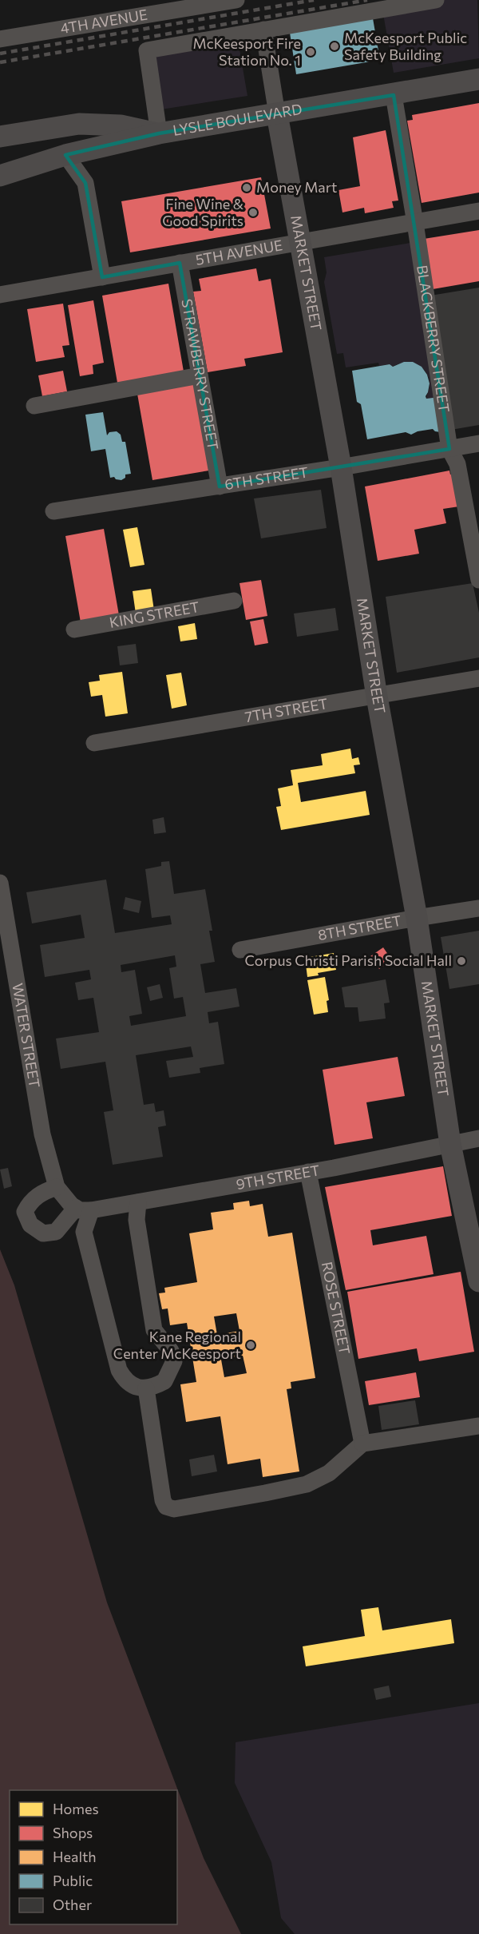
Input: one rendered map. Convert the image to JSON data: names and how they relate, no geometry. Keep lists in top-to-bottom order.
{
  "streets": {
    "main road": ["LYSLE BOULEVARD", "MARKET STREET"],
    "street": [
      "4TH AVENUE",
      "5TH AVENUE",
      "BLACKBERRY STREET",
      "STRAWBERRY STREET",
      "6TH STREET",
      "KING STREET",
      "7TH STREET",
      "8TH STREET",
      "WATER STREET",
      "9TH STREET",
      "ROSE STREET"
    ]
  },
  "crossings": [
    ["LYSLE BOULEVARD", "MARKET STREET"],
    ["LYSLE BOULEVARD", "BLACKBERRY STREET"],
    ["5TH AVENUE", "MARKET STREET"],
    ["5TH AVENUE", "BLACKBERRY STREET"],
    ["5TH AVENUE", "STRAWBERRY STREET"],
    ["MARKET STREET", "6TH STREET"],
    ["MARKET STREET", "7TH STREET"],
    ["MARKET STREET", "8TH STREET"],
    ["MARKET STREET", "9TH STREET"],
    ["BLACKBERRY STREET", "6TH STREET"],
    ["STRAWBERRY STREET", "6TH STREET"],
    ["9TH STREET", "ROSE STREET"]
  ],
  "places": [
    "McKeesport Public Safety Building",
    "McKeesport Fire Station No. 1",
    "Money Mart",
    "Fine Wine & Good Spirits",
    "Corpus Christi Parish Social Hall",
    "Kane Regional Center McKeesport"
  ],
  "legend": [
    "Homes",
    "Shops",
    "Health",
    "Public",
    "Other"
  ]
}
